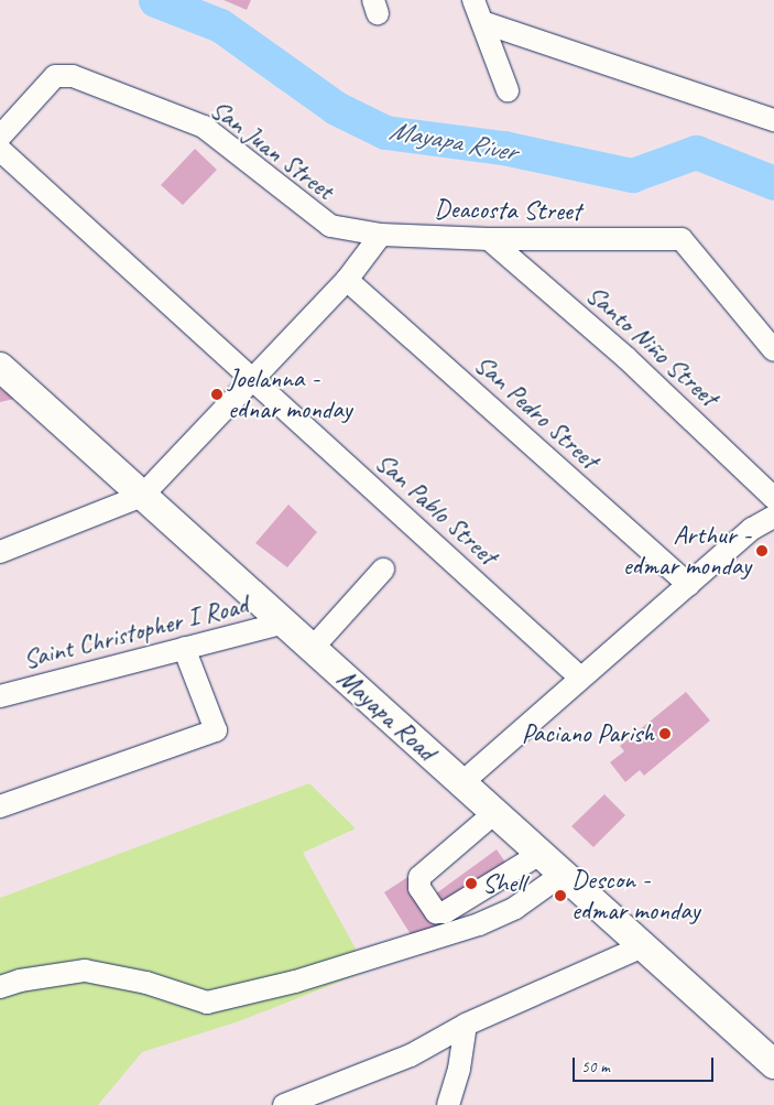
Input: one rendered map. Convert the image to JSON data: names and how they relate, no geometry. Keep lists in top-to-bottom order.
{
  "streets": {
    "main road": ["Mayapa Road"],
    "street": [
      "San Juan Street",
      "Deacosta Street",
      "Santo Niño Street",
      "San Pedro Street",
      "San Pablo Street",
      "Saint Christopher I Road"
    ]
  },
  "crossings": [
    ["San Juan Street", "Deacosta Street"],
    ["Deacosta Street", "Santo Niño Street"],
    ["Saint Christopher I Road", "Mayapa Road"]
  ],
  "water": ["Mayapa River"],
  "places": [
    "Joelanna - ednar monday",
    "Arthur - edmar monday",
    "Paciano Parish",
    "Shell",
    "Descon - edmar monday"
  ],
  "scale_bar": "50 m"
}
